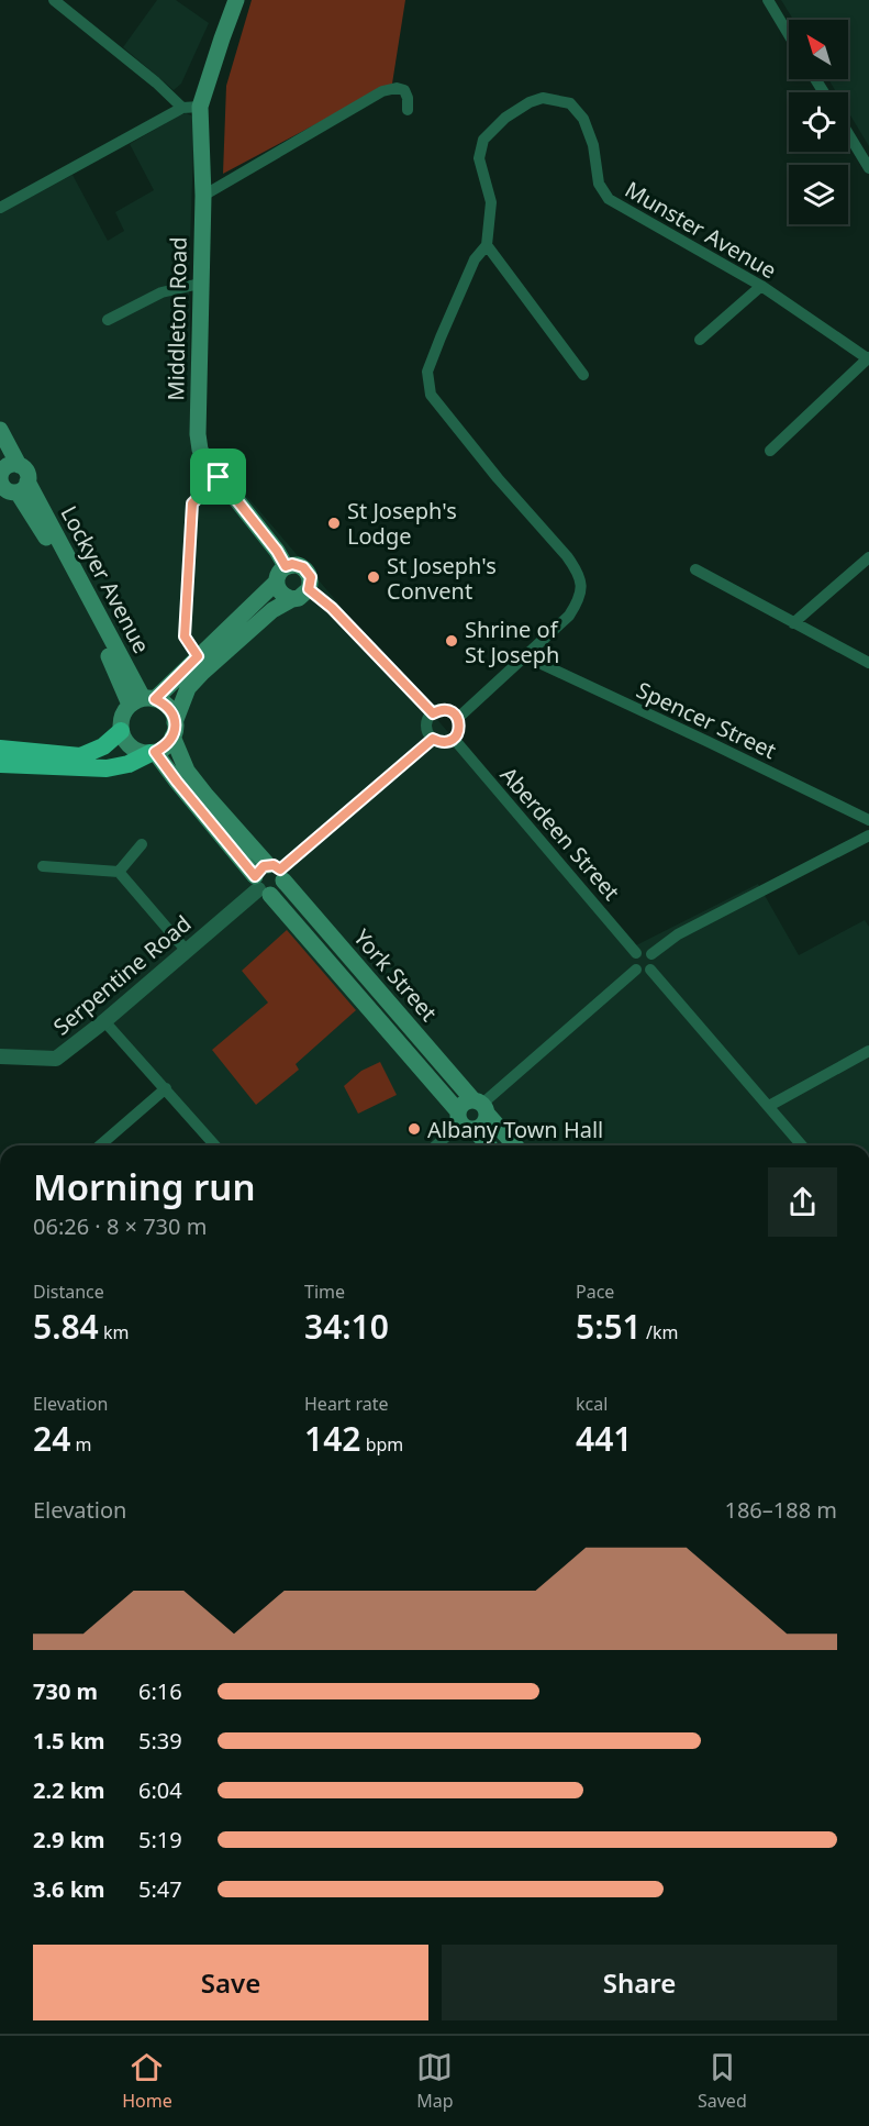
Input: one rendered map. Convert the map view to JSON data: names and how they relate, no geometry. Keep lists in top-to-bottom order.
{
  "streets": {
    "main road": ["Middleton Road", "Lockyer Avenue", "York Street"],
    "street": [
      "Munster Avenue",
      "Spencer Street",
      "Aberdeen Street",
      "Serpentine Road"
    ]
  },
  "crossings": [
    ["Munster Avenue", "Spencer Street"],
    ["Lockyer Avenue", "York Street"],
    ["Serpentine Road", "York Street"]
  ],
  "places": [
    "St Joseph's Lodge",
    "St Joseph's Convent",
    "Shrine of St Joseph",
    "Albany Town Hall"
  ],
  "north": "top left",
  "page": {
    "heading": ["Morning run", "06:26 · 8 × 730 m"],
    "stats": [
      ["Distance", "5.84 km"],
      ["Time", "34:10"],
      ["Pace", "5:51 /km"],
      ["Elevation", "24 m"],
      ["Heart rate", "142 bpm"],
      ["kcal", "441"]
    ],
    "chart": ["Elevation", "186–188 m"],
    "list": [
      {
        "name": "730 m",
        "note": "6:16"
      },
      {
        "name": "1.5 km",
        "note": "5:39"
      },
      {
        "name": "2.2 km",
        "note": "6:04"
      },
      {
        "name": "2.9 km",
        "note": "5:19"
      },
      {
        "name": "3.6 km",
        "note": "5:47"
      }
    ],
    "buttons": ["Save", "Share"],
    "tabs": ["Home", "Map", "Saved"]
  }
}
